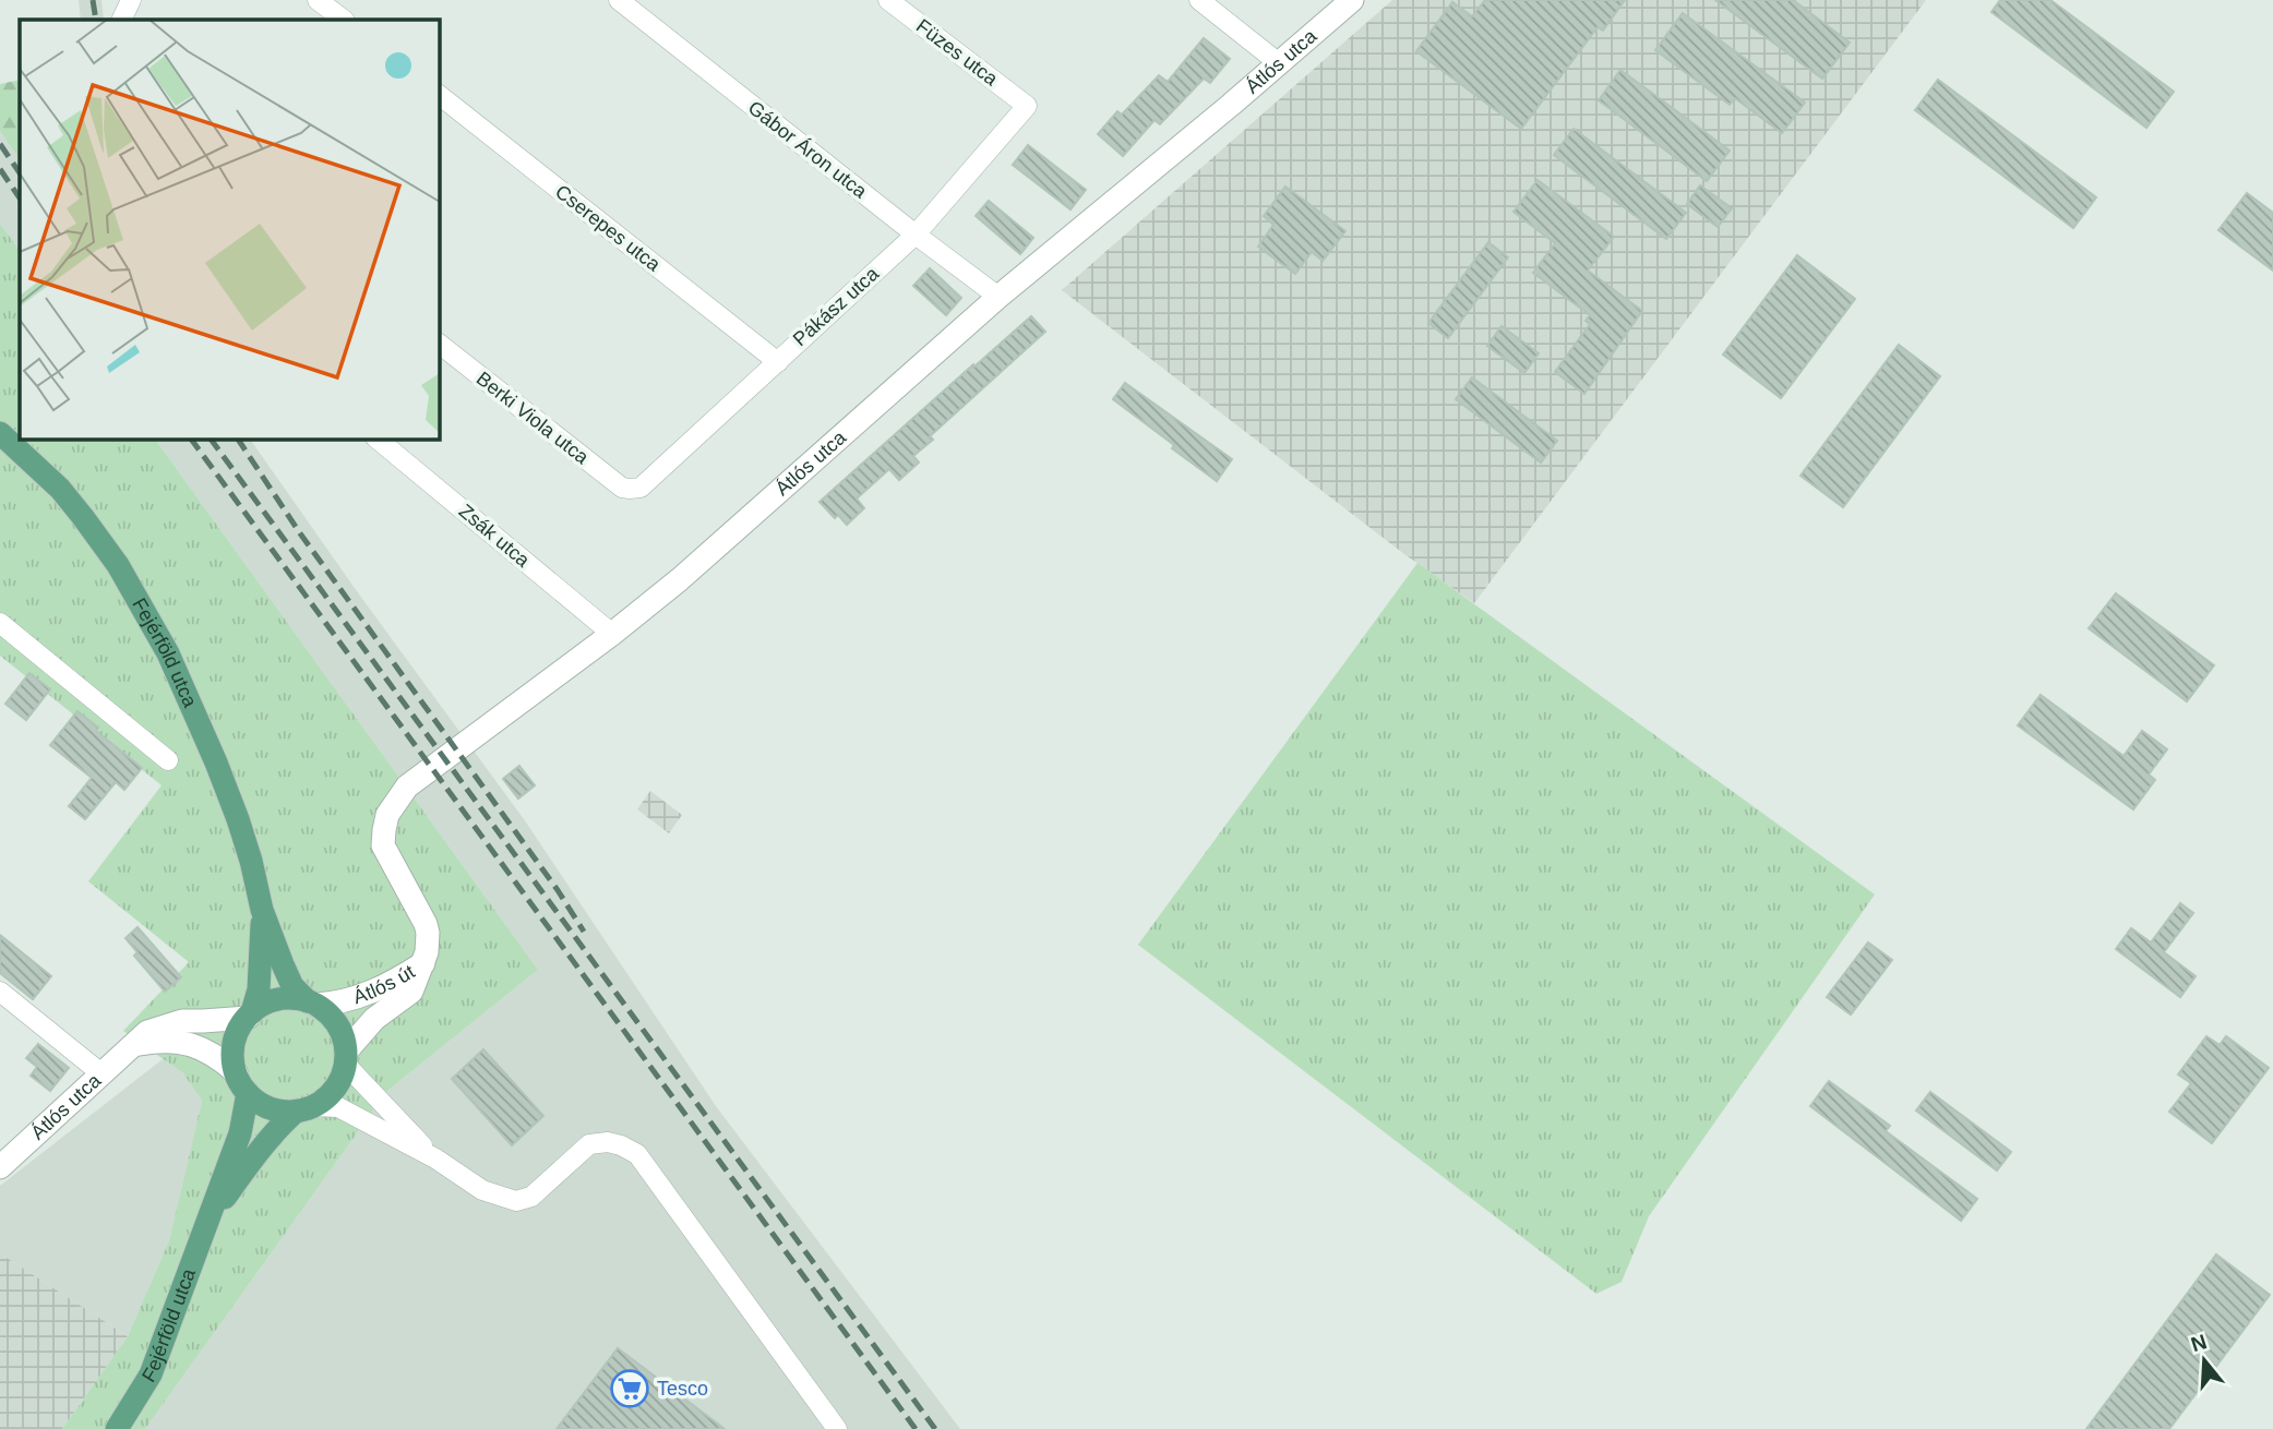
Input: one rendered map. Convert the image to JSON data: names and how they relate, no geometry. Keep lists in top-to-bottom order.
{
  "streets": {
    "main road": ["Fejérföld utca"],
    "street": [
      "Füzes utca",
      "Átlós utca",
      "Gábor Áron utca",
      "Cserepes utca",
      "Pákász utca",
      "Berki Viola utca",
      "Zsák utca",
      "Átlós út"
    ]
  },
  "crossings": [
    ["Füzes utca", "Pákász utca"],
    ["Átlós utca", "Gábor Áron utca"],
    ["Átlós utca", "Zsák utca"],
    ["Átlós utca", "Átlós út"],
    ["Gábor Áron utca", "Pákász utca"],
    ["Cserepes utca", "Pákász utca"],
    ["Pákász utca", "Berki Viola utca"]
  ],
  "places": {
    "supermarket": ["Tesco"]
  },
  "north": "top"
}
